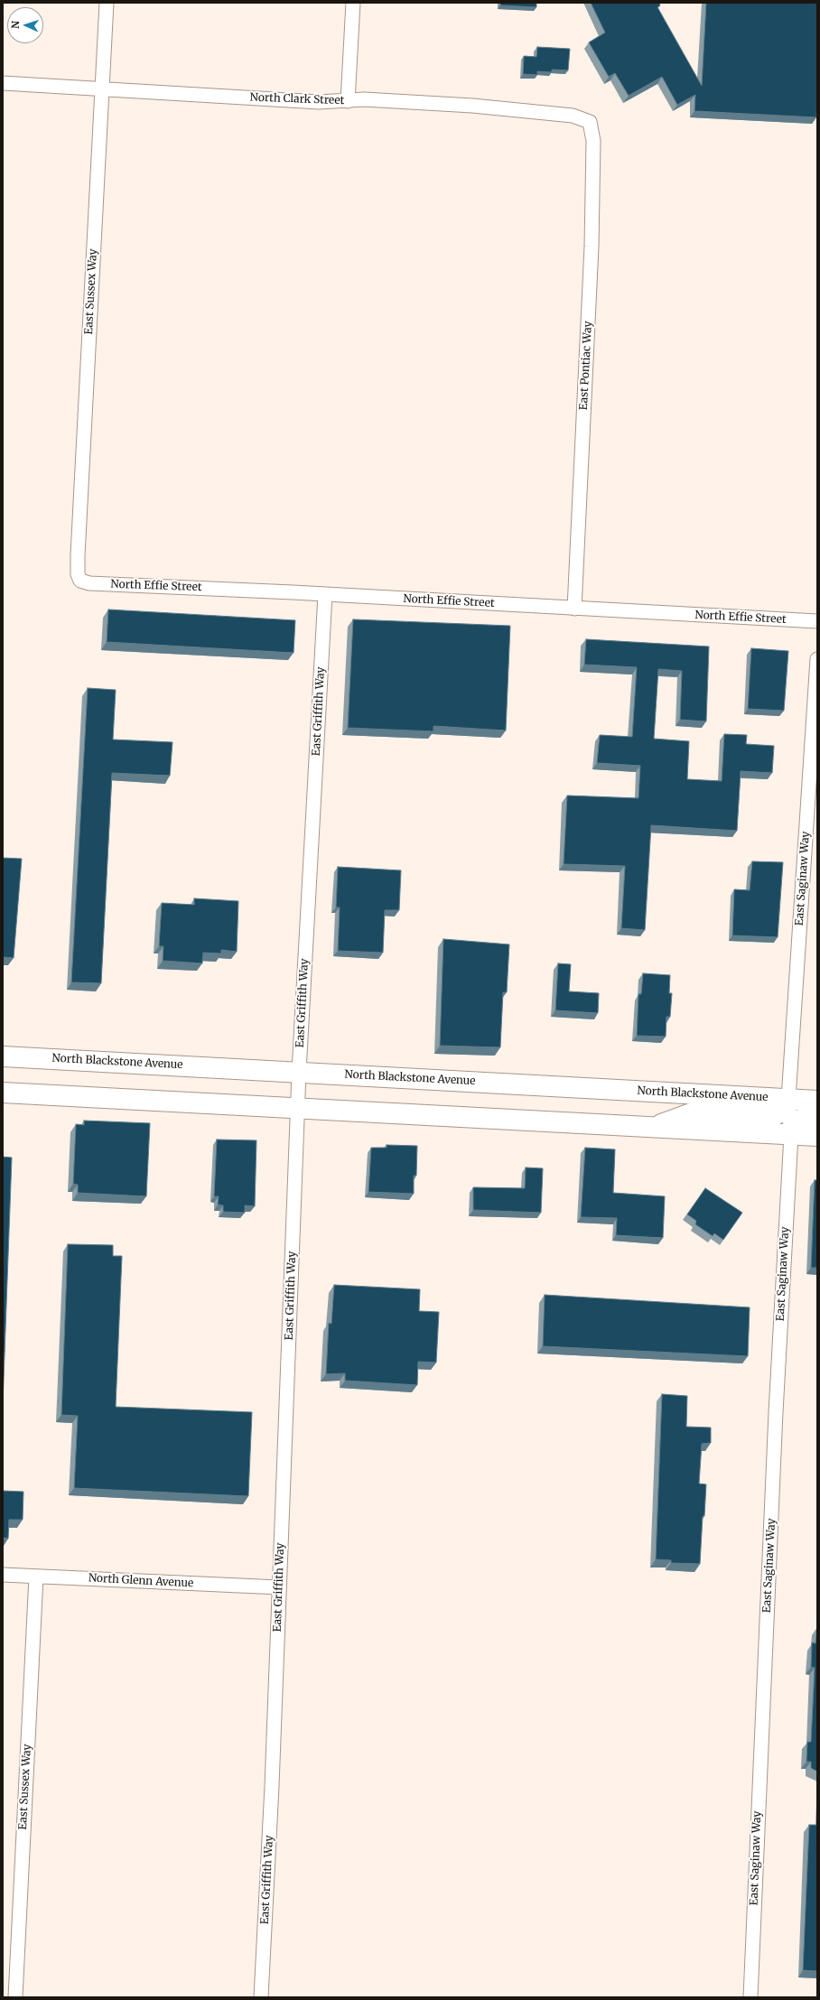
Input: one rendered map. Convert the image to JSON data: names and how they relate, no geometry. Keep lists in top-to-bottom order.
{
  "streets": {
    "main road": ["North Blackstone Avenue"],
    "street": [
      "North Clark Street",
      "East Sussex Way",
      "East Pontiac Way",
      "North Effie Street",
      "East Griffith Way",
      "East Saginaw Way",
      "North Glenn Avenue"
    ]
  },
  "crossings": [
    ["North Clark Street", "East Sussex Way"],
    ["North Clark Street", "East Pontiac Way"],
    ["East Sussex Way", "North Effie Street"],
    ["East Sussex Way", "North Glenn Avenue"],
    ["East Pontiac Way", "North Effie Street"],
    ["North Effie Street", "East Griffith Way"],
    ["East Griffith Way", "North Blackstone Avenue"],
    ["East Griffith Way", "North Glenn Avenue"],
    ["East Saginaw Way", "North Blackstone Avenue"]
  ],
  "north": "left"
}
